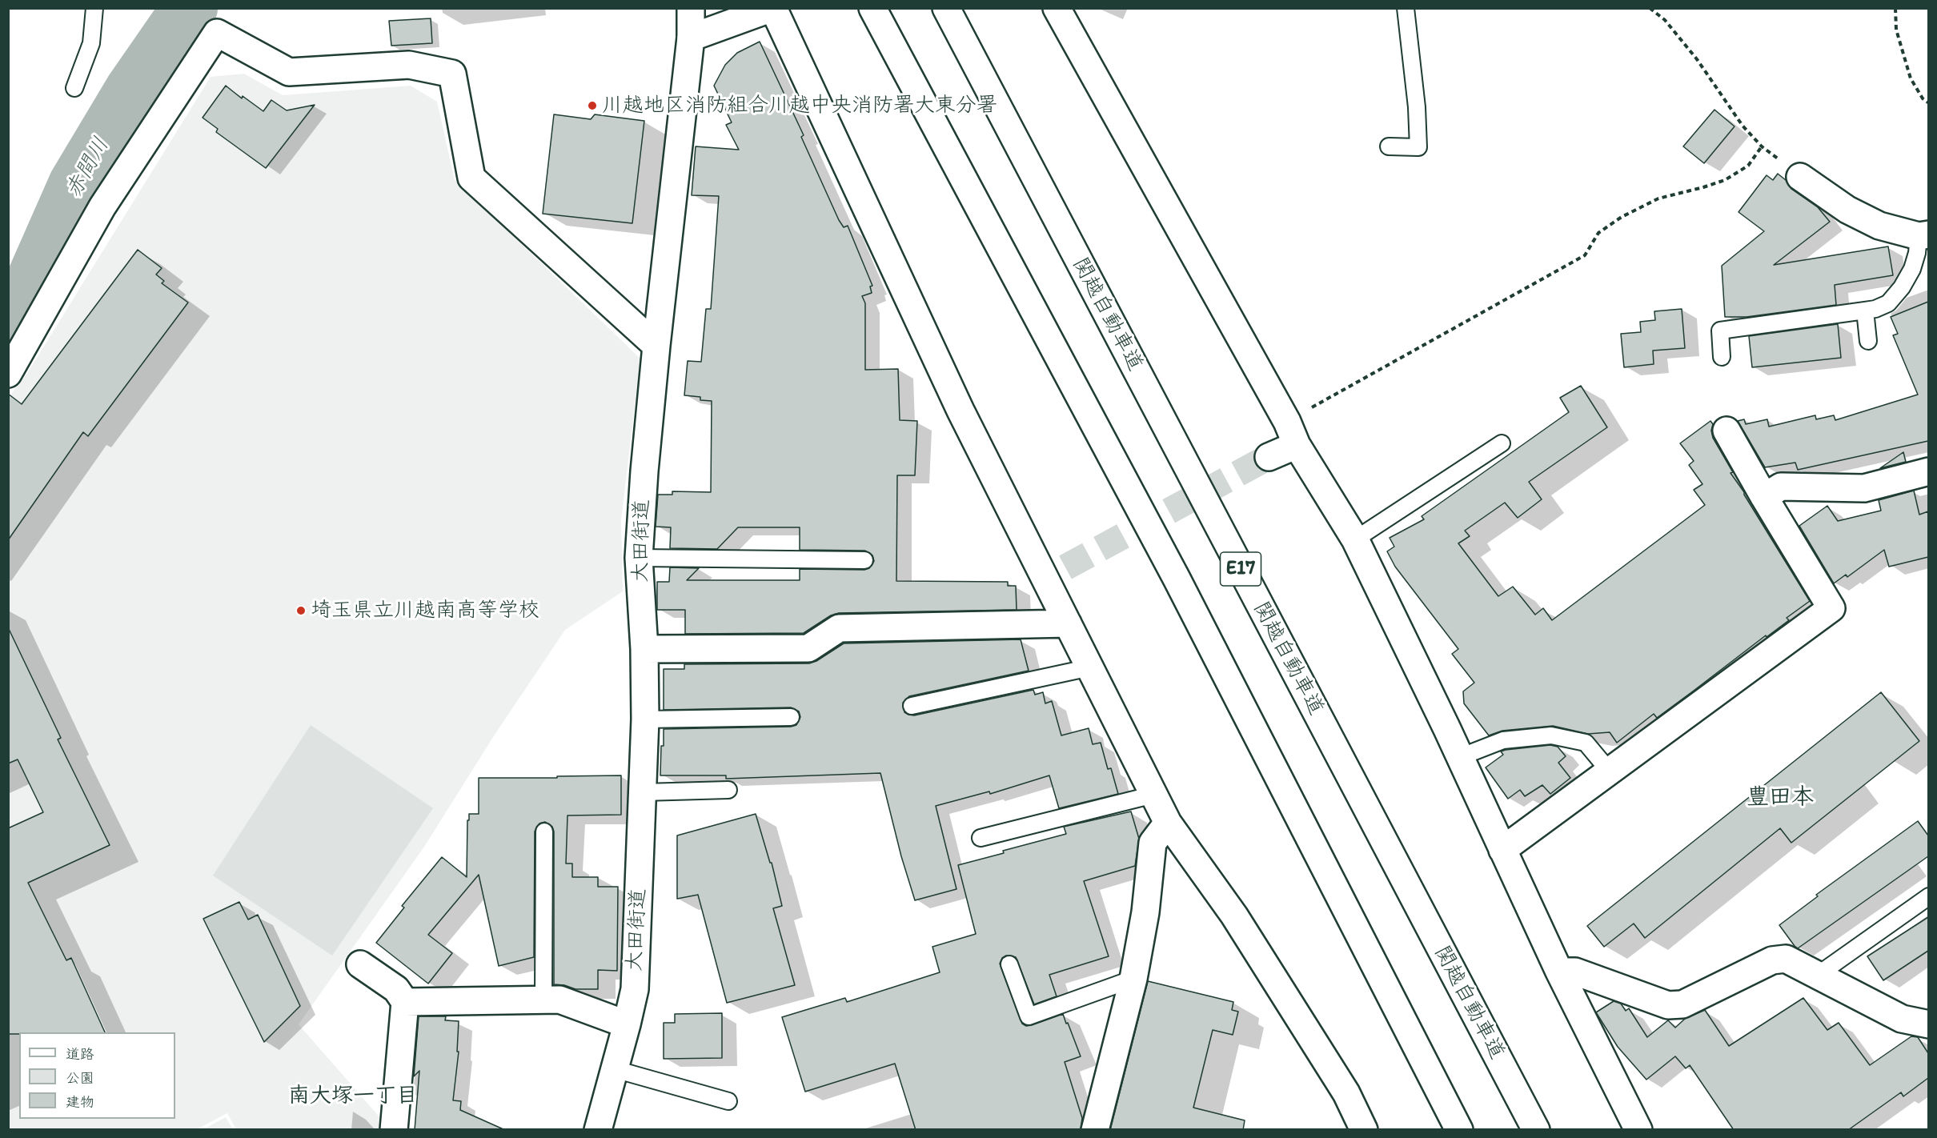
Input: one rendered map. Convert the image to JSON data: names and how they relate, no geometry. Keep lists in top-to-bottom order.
{
  "streets": {
    "main road": ["関越自動車道", "大田街道", "E17"]
  },
  "districts": ["豊田本", "南大塚一丁目"],
  "water": ["赤間川"],
  "places": ["川越地区消防組合川越中央消防署大東分署", "埼玉県立川越南高等学校"],
  "legend": ["道路", "公園", "建物"]
}
